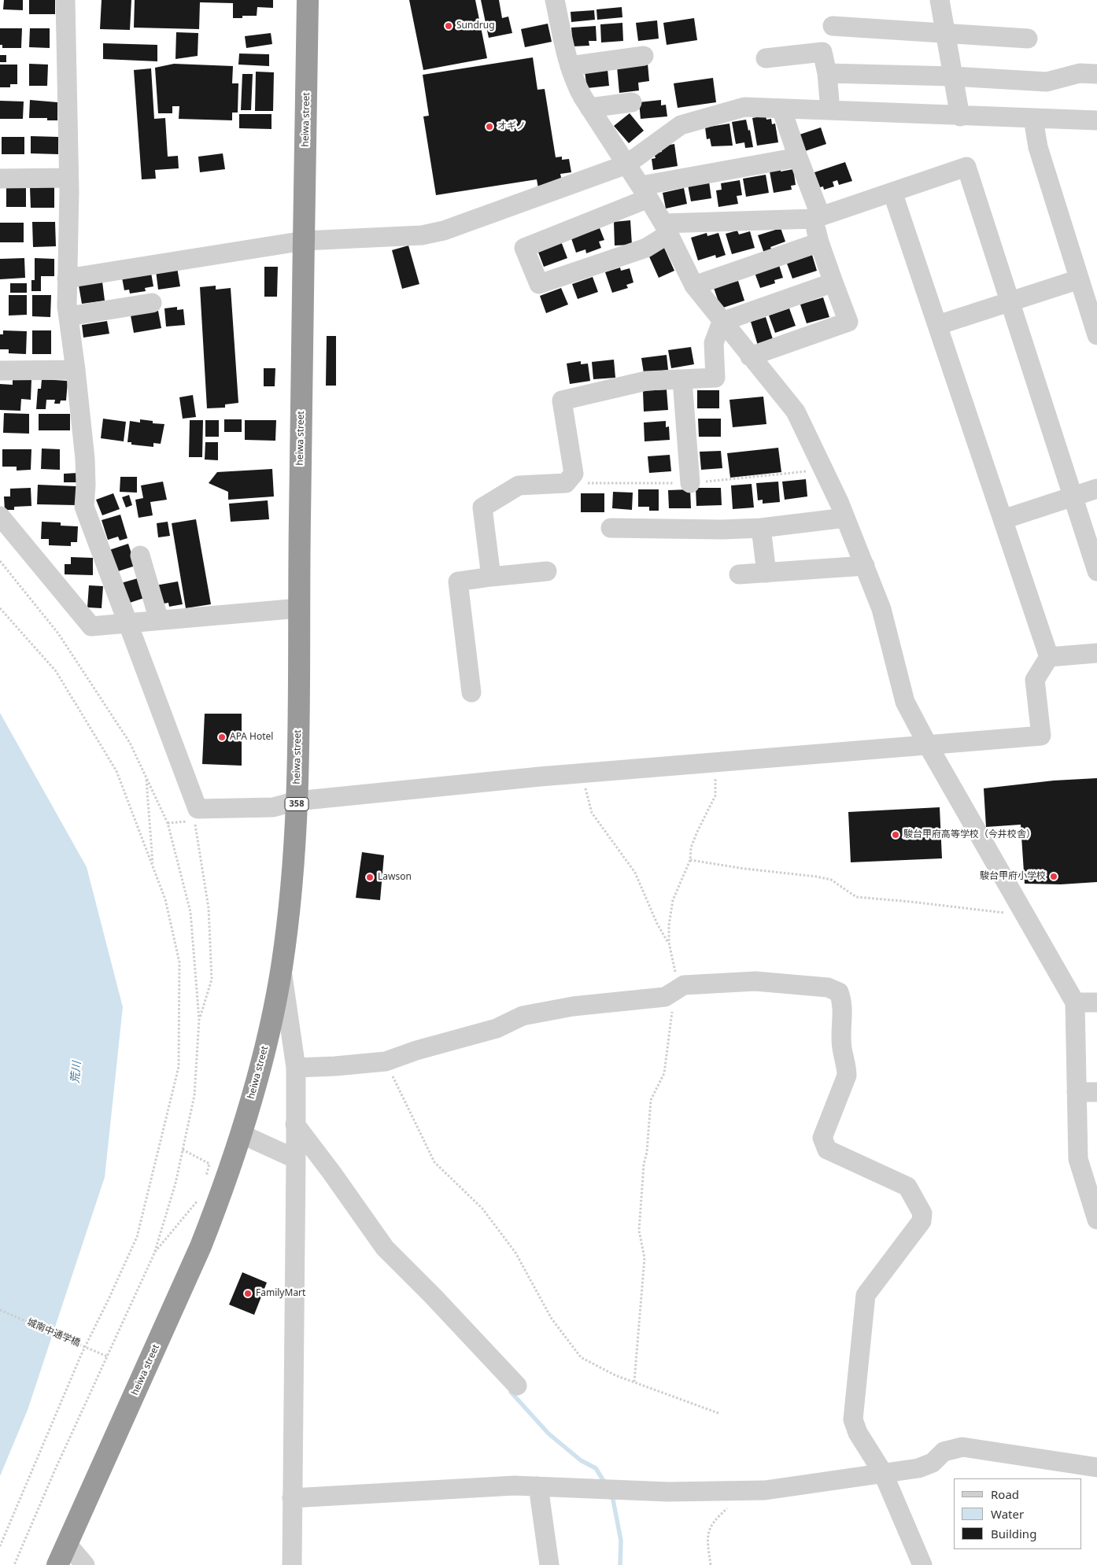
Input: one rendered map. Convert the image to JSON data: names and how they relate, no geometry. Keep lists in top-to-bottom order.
{
  "streets": {
    "highway": ["heiwa street", "358"],
    "path": ["城南中通学橋"]
  },
  "water": ["荒川"],
  "places": [
    "Sundrug",
    "オギノ",
    "APA Hotel",
    "駿台甲府高等学校（今井校舎）",
    "駿台甲府小学校",
    "Lawson",
    "FamilyMart"
  ],
  "legend": ["Road", "Water", "Building"]
}
